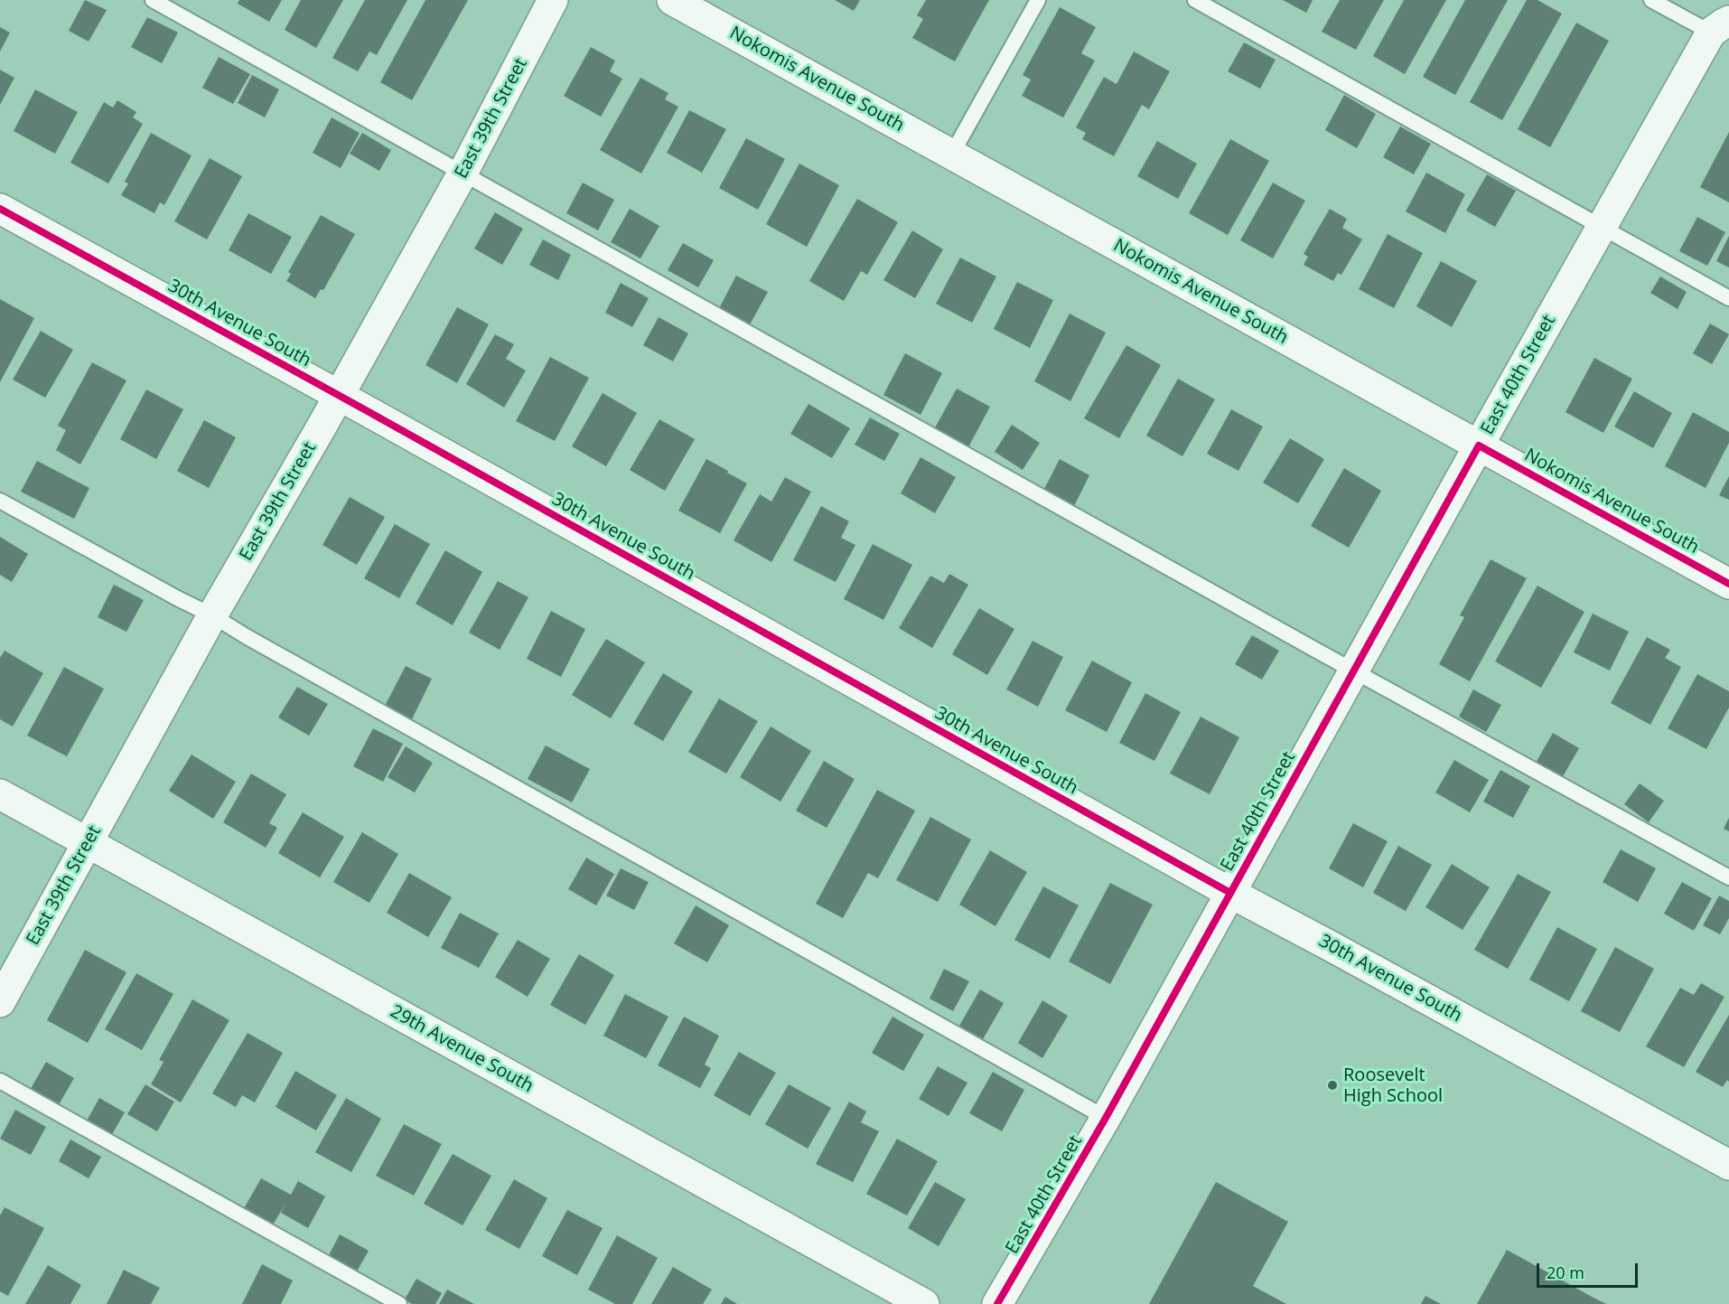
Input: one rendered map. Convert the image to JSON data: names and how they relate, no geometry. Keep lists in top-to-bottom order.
{
  "streets": {
    "street": [
      "Nokomis Avenue South",
      "East 39th Street",
      "30th Avenue South",
      "East 40th Street",
      "29th Avenue South"
    ]
  },
  "crossings": [
    ["Nokomis Avenue South", "East 40th Street"],
    ["East 39th Street", "30th Avenue South"],
    ["East 39th Street", "29th Avenue South"],
    ["30th Avenue South", "East 40th Street"]
  ],
  "places": ["Roosevelt High School"],
  "scale_bar": "20 m"
}
